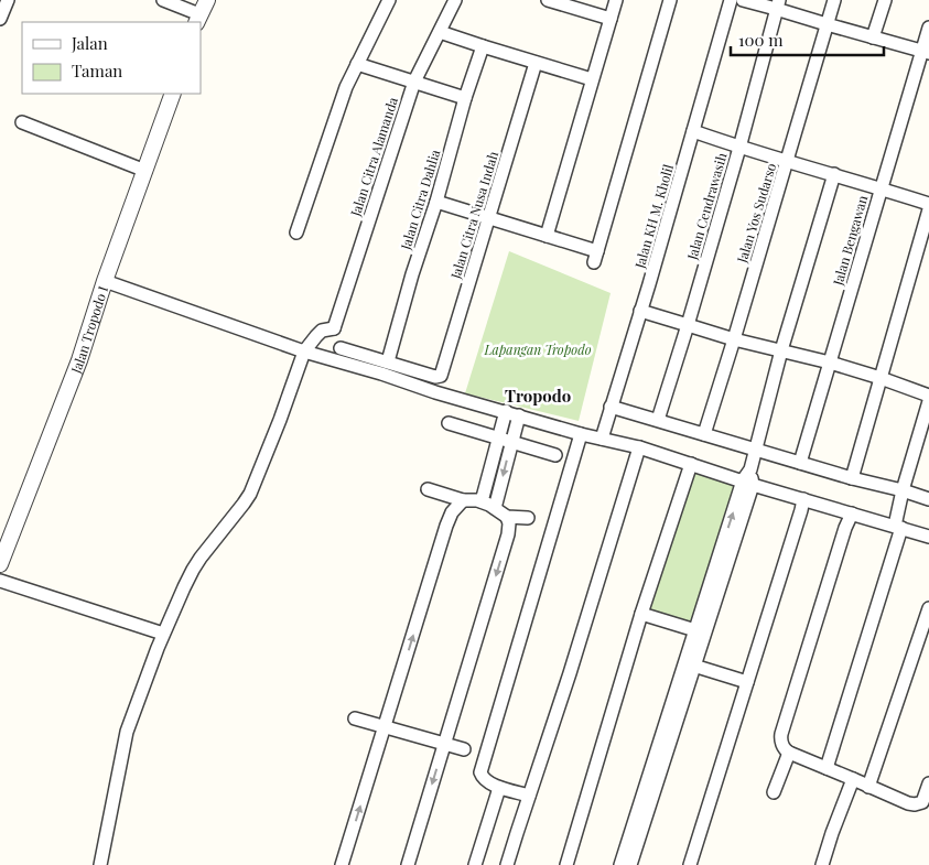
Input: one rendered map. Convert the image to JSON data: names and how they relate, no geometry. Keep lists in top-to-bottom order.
{
  "streets": {
    "street": [
      "Jalan Citra Alamanda",
      "Jalan Citra Dahlia",
      "Jalan Cendrawasih",
      "Jalan Yos Sudarso",
      "Jalan Citra Nusa Indah",
      "Jalan KH M. Kholil",
      "Jalan Bengawan",
      "Jalan Tropodo I"
    ]
  },
  "crossings": [
    ["Jalan Citra Dahlia", "Jalan Citra Nusa Indah"]
  ],
  "districts": ["Tropodo"],
  "parks": ["Lapangan Tropodo"],
  "legend": ["Jalan", "Taman"],
  "scale_bar": "100 m"
}
